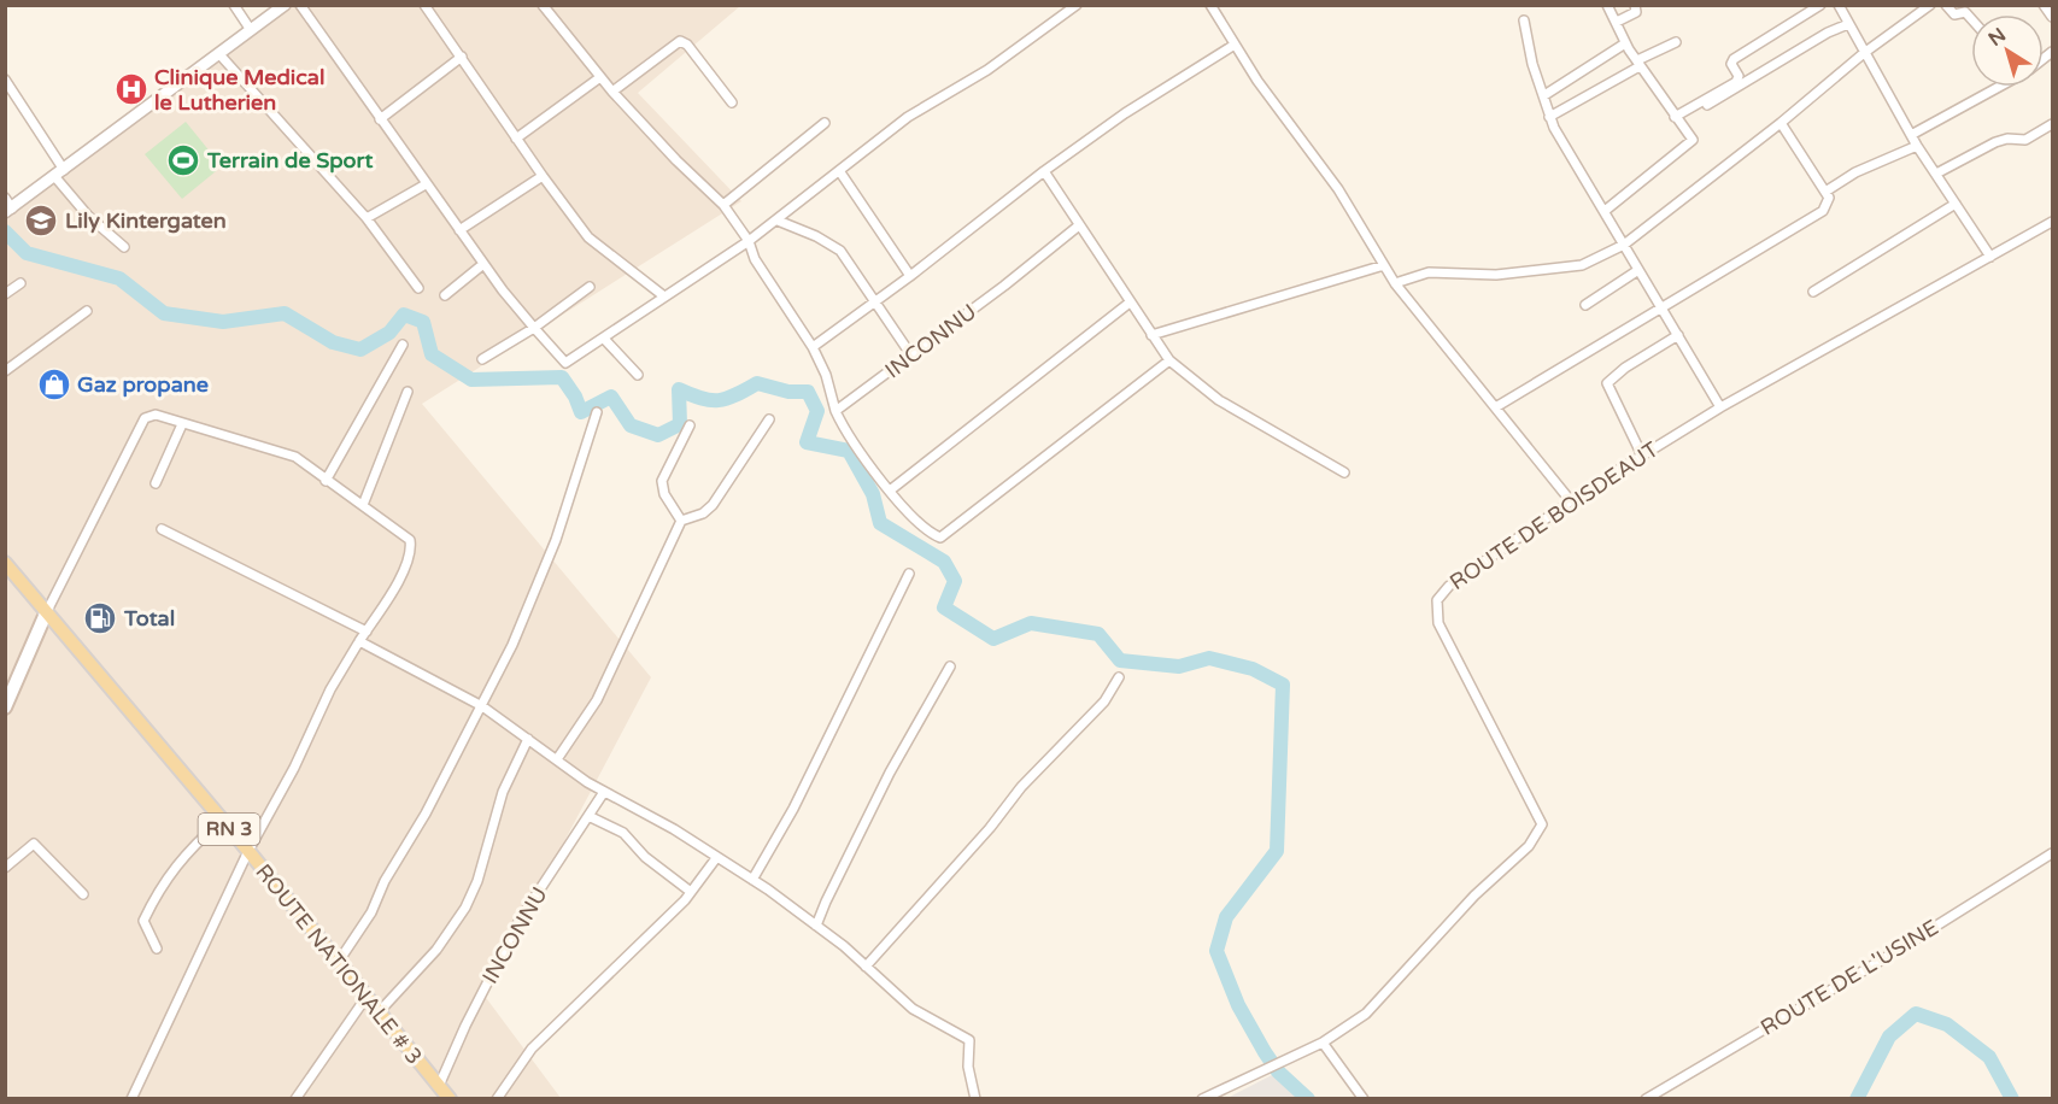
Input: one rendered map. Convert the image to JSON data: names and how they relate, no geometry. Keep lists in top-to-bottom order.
{
  "streets": {
    "main road": ["RN 3", "ROUTE NATIONALE # 3"],
    "street": ["INCONNU", "ROUTE DE BOISDEAUT", "ROUTE DE L'USINE"]
  },
  "crossings": [
    ["INCONNU", "ROUTE NATIONALE # 3"]
  ],
  "places": {
    "hospital": ["Clinique Medical le Lutherien"],
    "sports": ["Terrain de Sport"],
    "school or university": ["Lily Kintergaten"],
    "shop": ["Gaz propane"],
    "fuel station": ["Total"]
  },
  "north": "top left"
}
